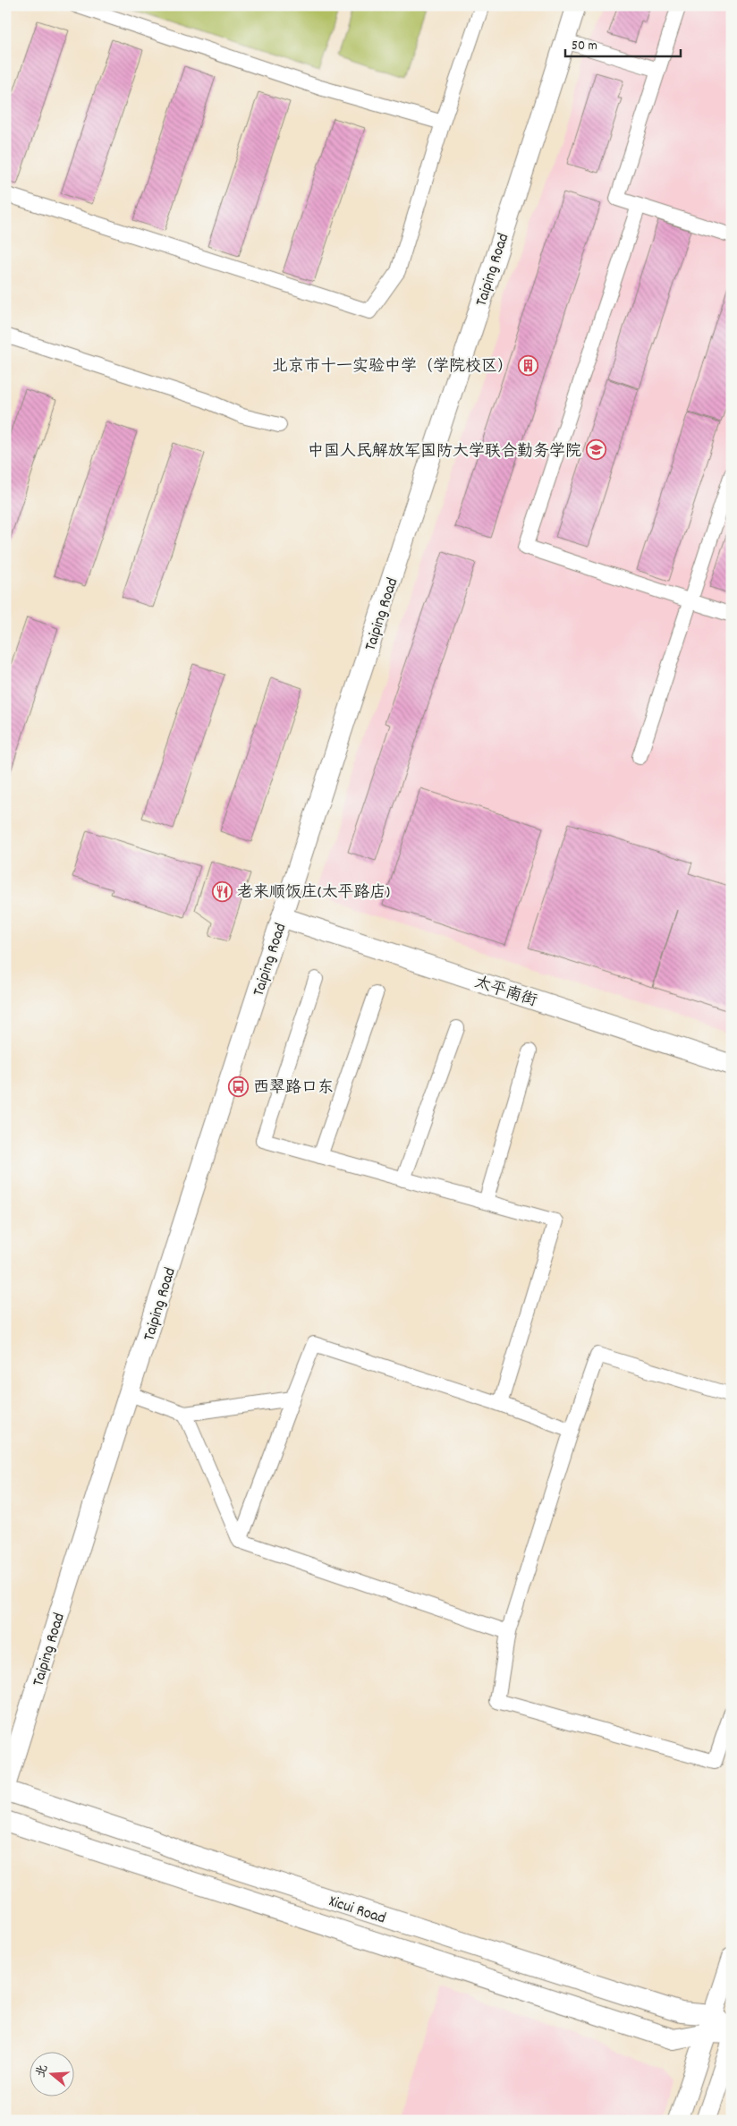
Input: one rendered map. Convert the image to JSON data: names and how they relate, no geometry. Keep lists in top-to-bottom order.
{
  "streets": {
    "street": ["Taiping Road", "太平南街", "Xicui Road"]
  },
  "crossings": [
    ["Taiping Road", "太平南街"]
  ],
  "places": {
    "building": ["北京市十一实验中学（学院校区）"],
    "school or university": ["中国人民解放军国防大学联合勤务学院"],
    "restaurant": ["老来顺饭庄(太平路店)"],
    "bus stop": ["西翠路口东"]
  },
  "scale_bar": "50 m",
  "north": "left"
}
